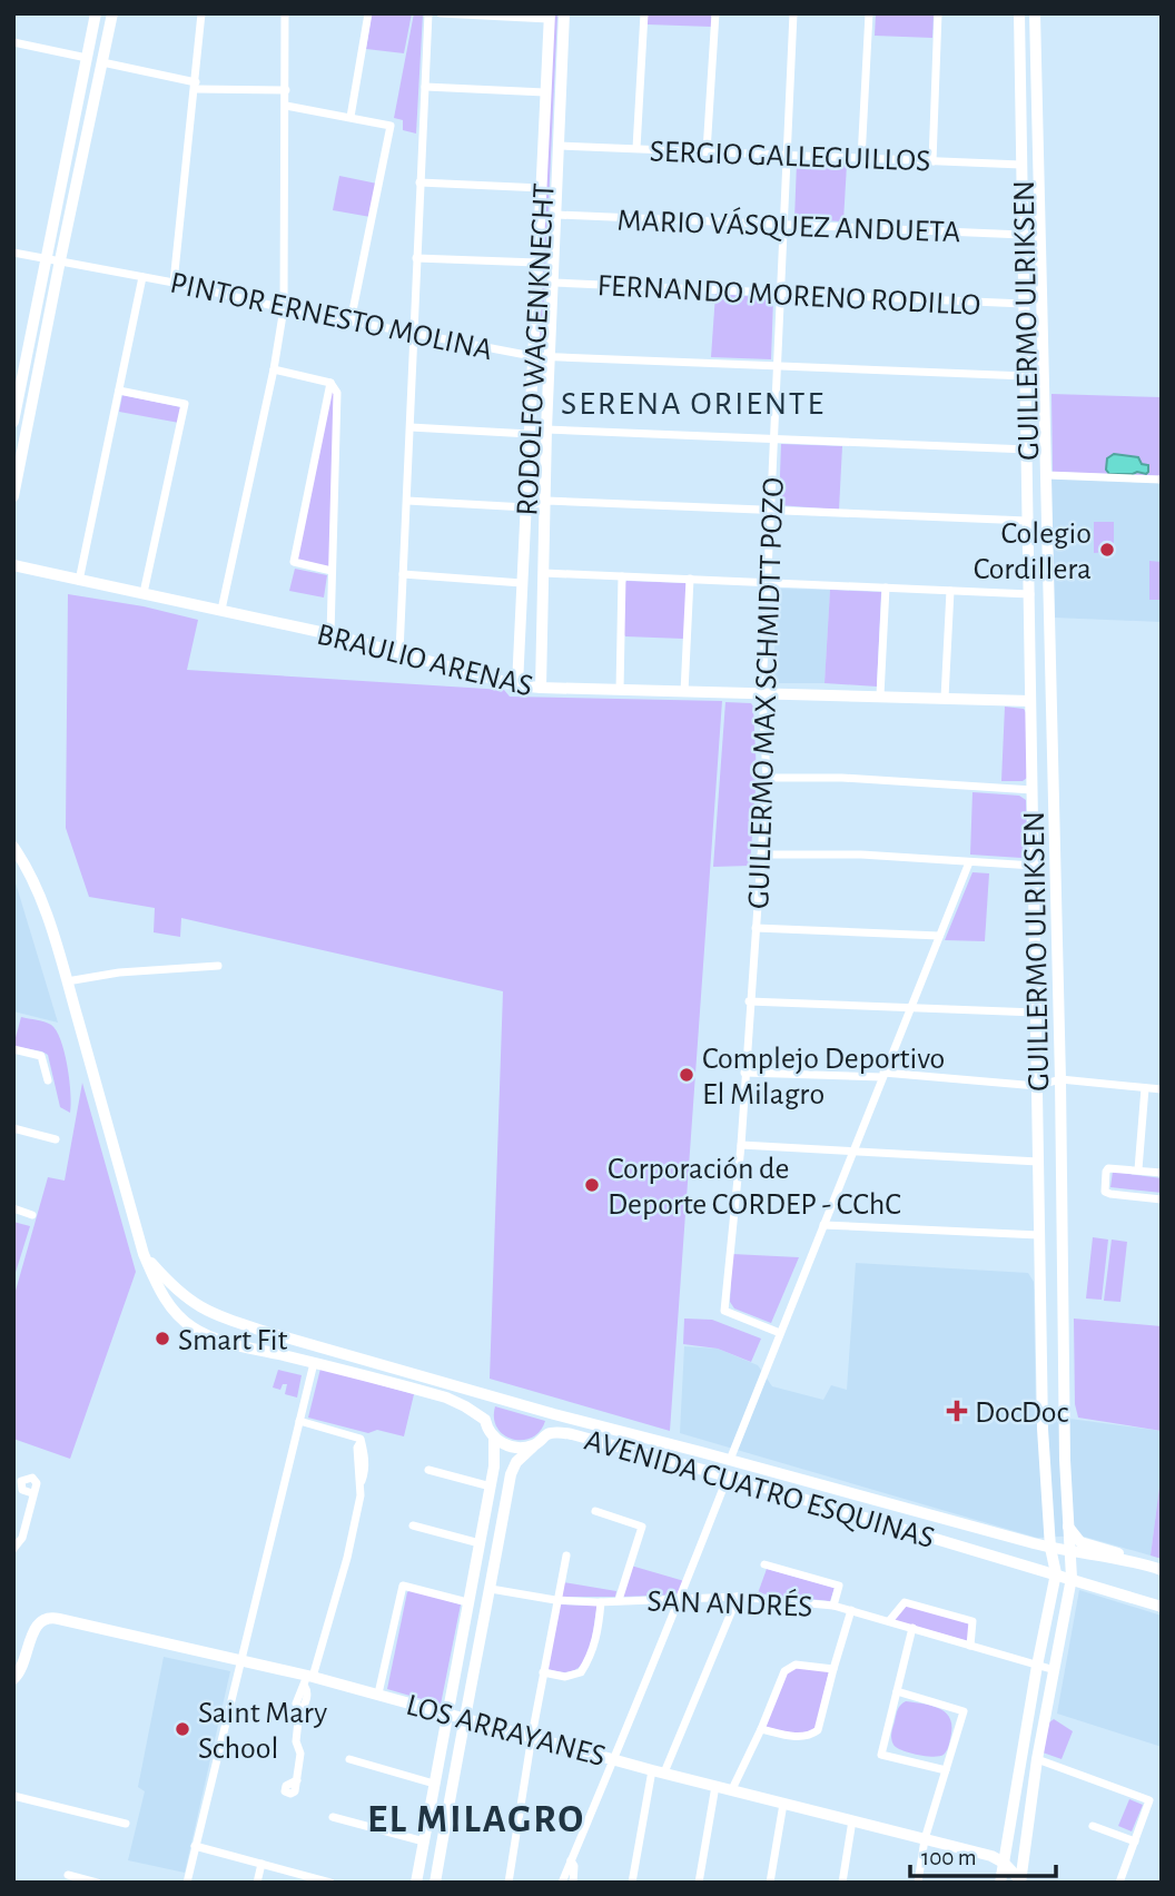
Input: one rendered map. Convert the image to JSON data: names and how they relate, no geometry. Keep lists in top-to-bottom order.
{
  "streets": {
    "street": [
      "SERGIO GALLEGUILLOS",
      "MARIO VÁSQUEZ ANDUETA",
      "FERNANDO MORENO RODILLO",
      "PINTOR ERNESTO MOLINA",
      "GUILLERMO ULRIKSEN",
      "RODOLFO WAGENKNECHT",
      "BRAULIO ARENAS",
      "GUILLERMO MAX SCHMIDTT POZO",
      "AVENIDA CUATRO ESQUINAS",
      "SAN ANDRÉS",
      "LOS ARRAYANES"
    ]
  },
  "crossings": [
    ["SERGIO GALLEGUILLOS", "GUILLERMO ULRIKSEN"],
    ["SERGIO GALLEGUILLOS", "RODOLFO WAGENKNECHT"],
    ["SERGIO GALLEGUILLOS", "GUILLERMO MAX SCHMIDTT POZO"],
    ["MARIO VÁSQUEZ ANDUETA", "GUILLERMO ULRIKSEN"],
    ["MARIO VÁSQUEZ ANDUETA", "RODOLFO WAGENKNECHT"],
    ["MARIO VÁSQUEZ ANDUETA", "GUILLERMO MAX SCHMIDTT POZO"],
    ["FERNANDO MORENO RODILLO", "GUILLERMO ULRIKSEN"],
    ["FERNANDO MORENO RODILLO", "RODOLFO WAGENKNECHT"],
    ["FERNANDO MORENO RODILLO", "GUILLERMO MAX SCHMIDTT POZO"],
    ["PINTOR ERNESTO MOLINA", "GUILLERMO ULRIKSEN"],
    ["PINTOR ERNESTO MOLINA", "RODOLFO WAGENKNECHT"],
    ["PINTOR ERNESTO MOLINA", "GUILLERMO MAX SCHMIDTT POZO"],
    ["GUILLERMO ULRIKSEN", "BRAULIO ARENAS"],
    ["GUILLERMO ULRIKSEN", "AVENIDA CUATRO ESQUINAS"],
    ["GUILLERMO ULRIKSEN", "SAN ANDRÉS"],
    ["GUILLERMO ULRIKSEN", "LOS ARRAYANES"],
    ["RODOLFO WAGENKNECHT", "BRAULIO ARENAS"],
    ["BRAULIO ARENAS", "GUILLERMO MAX SCHMIDTT POZO"]
  ],
  "districts": ["SERENA ORIENTE", "EL MILAGRO"],
  "places": {
    "other": [
      "Colegio Cordillera",
      "Complejo Deportivo El Milagro",
      "Corporación de Deporte CORDEP - CChC",
      "Smart Fit",
      "Saint Mary School"
    ],
    "health": ["DocDoc"]
  },
  "scale_bar": "100 m"
}
